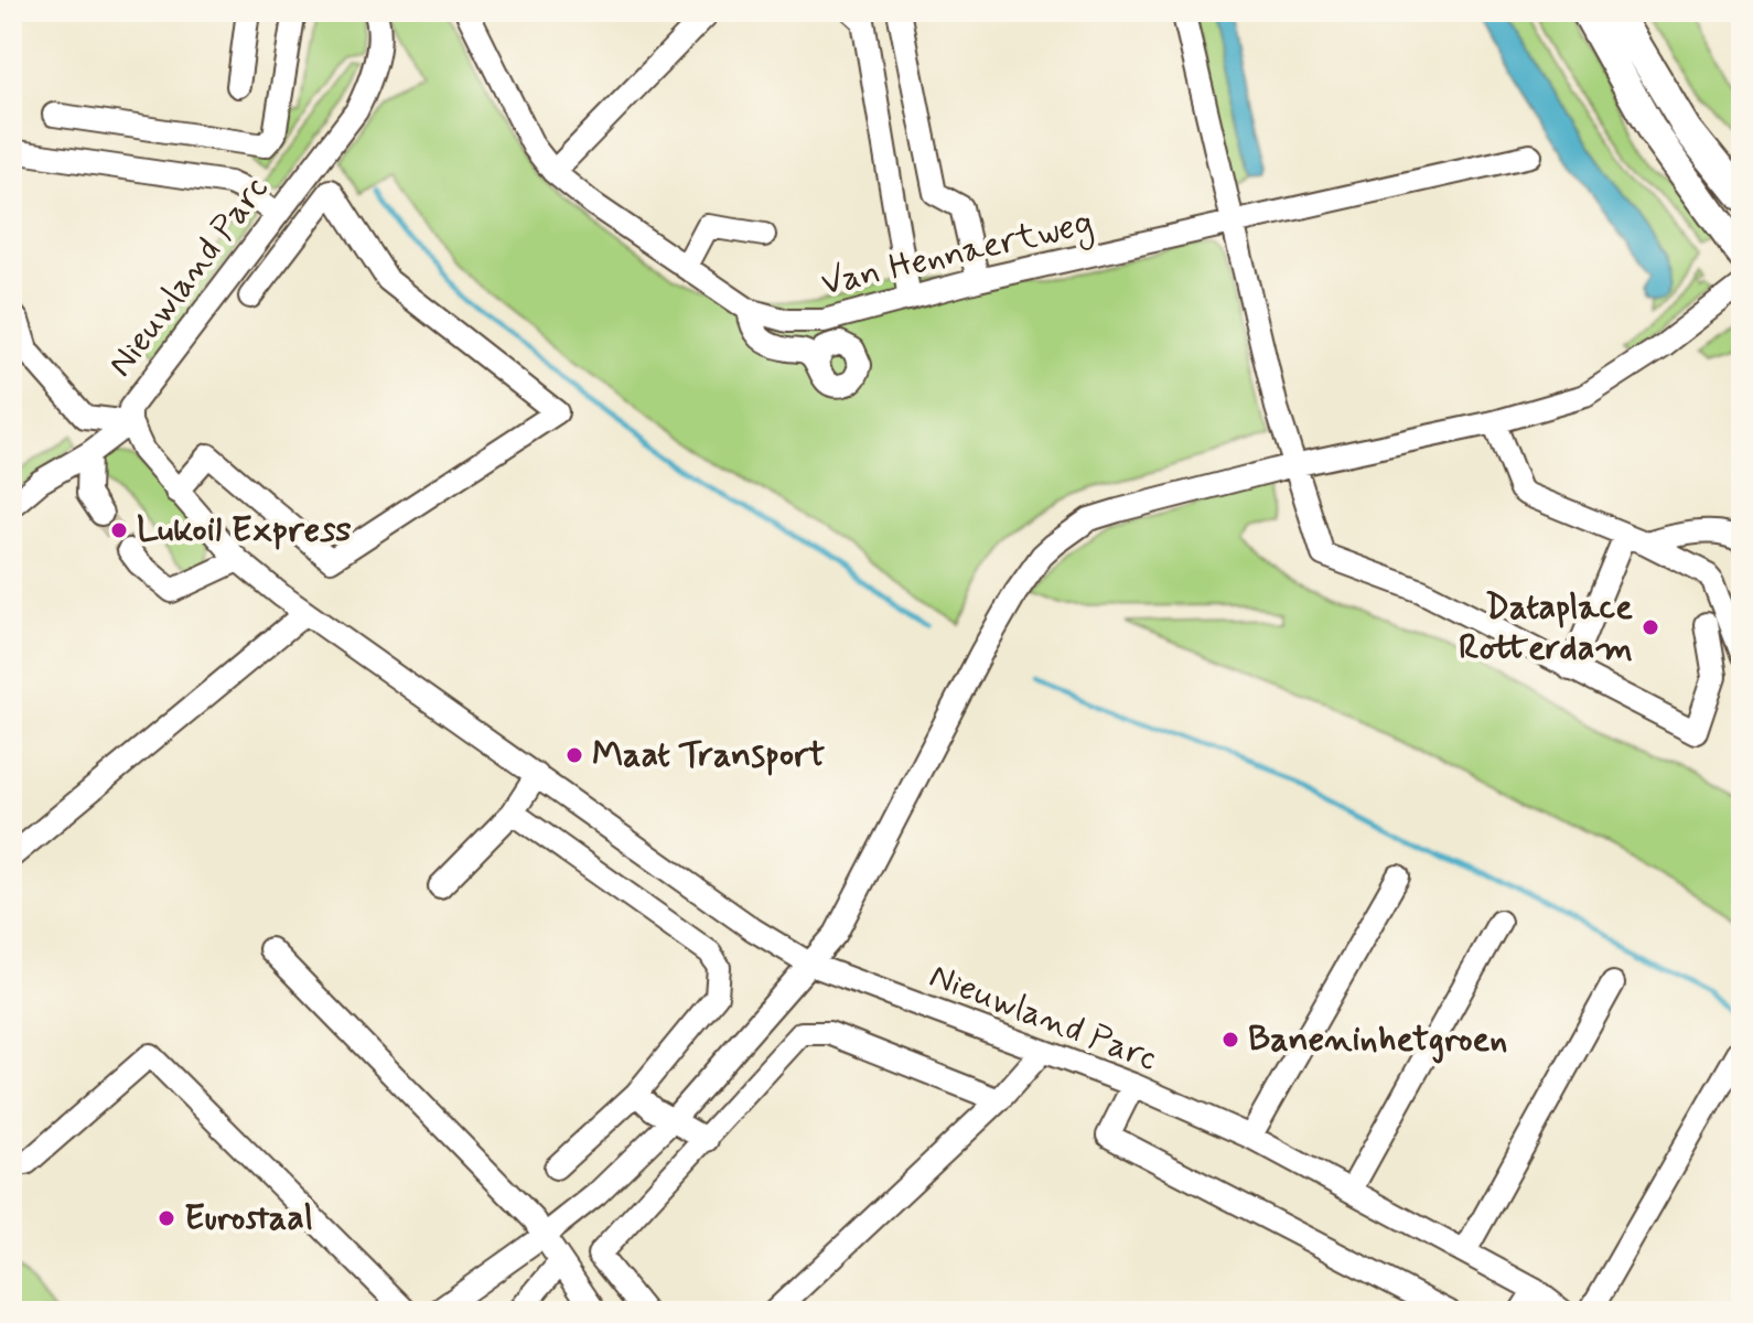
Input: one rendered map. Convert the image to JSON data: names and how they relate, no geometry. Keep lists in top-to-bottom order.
{
  "streets": {
    "street": ["Van Hennaertweg", "Nieuwland Parc"]
  },
  "places": [
    "Lukoil Express",
    "Dataplace Rotterdam",
    "Maat Transport",
    "Baneninhetgroen",
    "Eurostaal"
  ]
}
